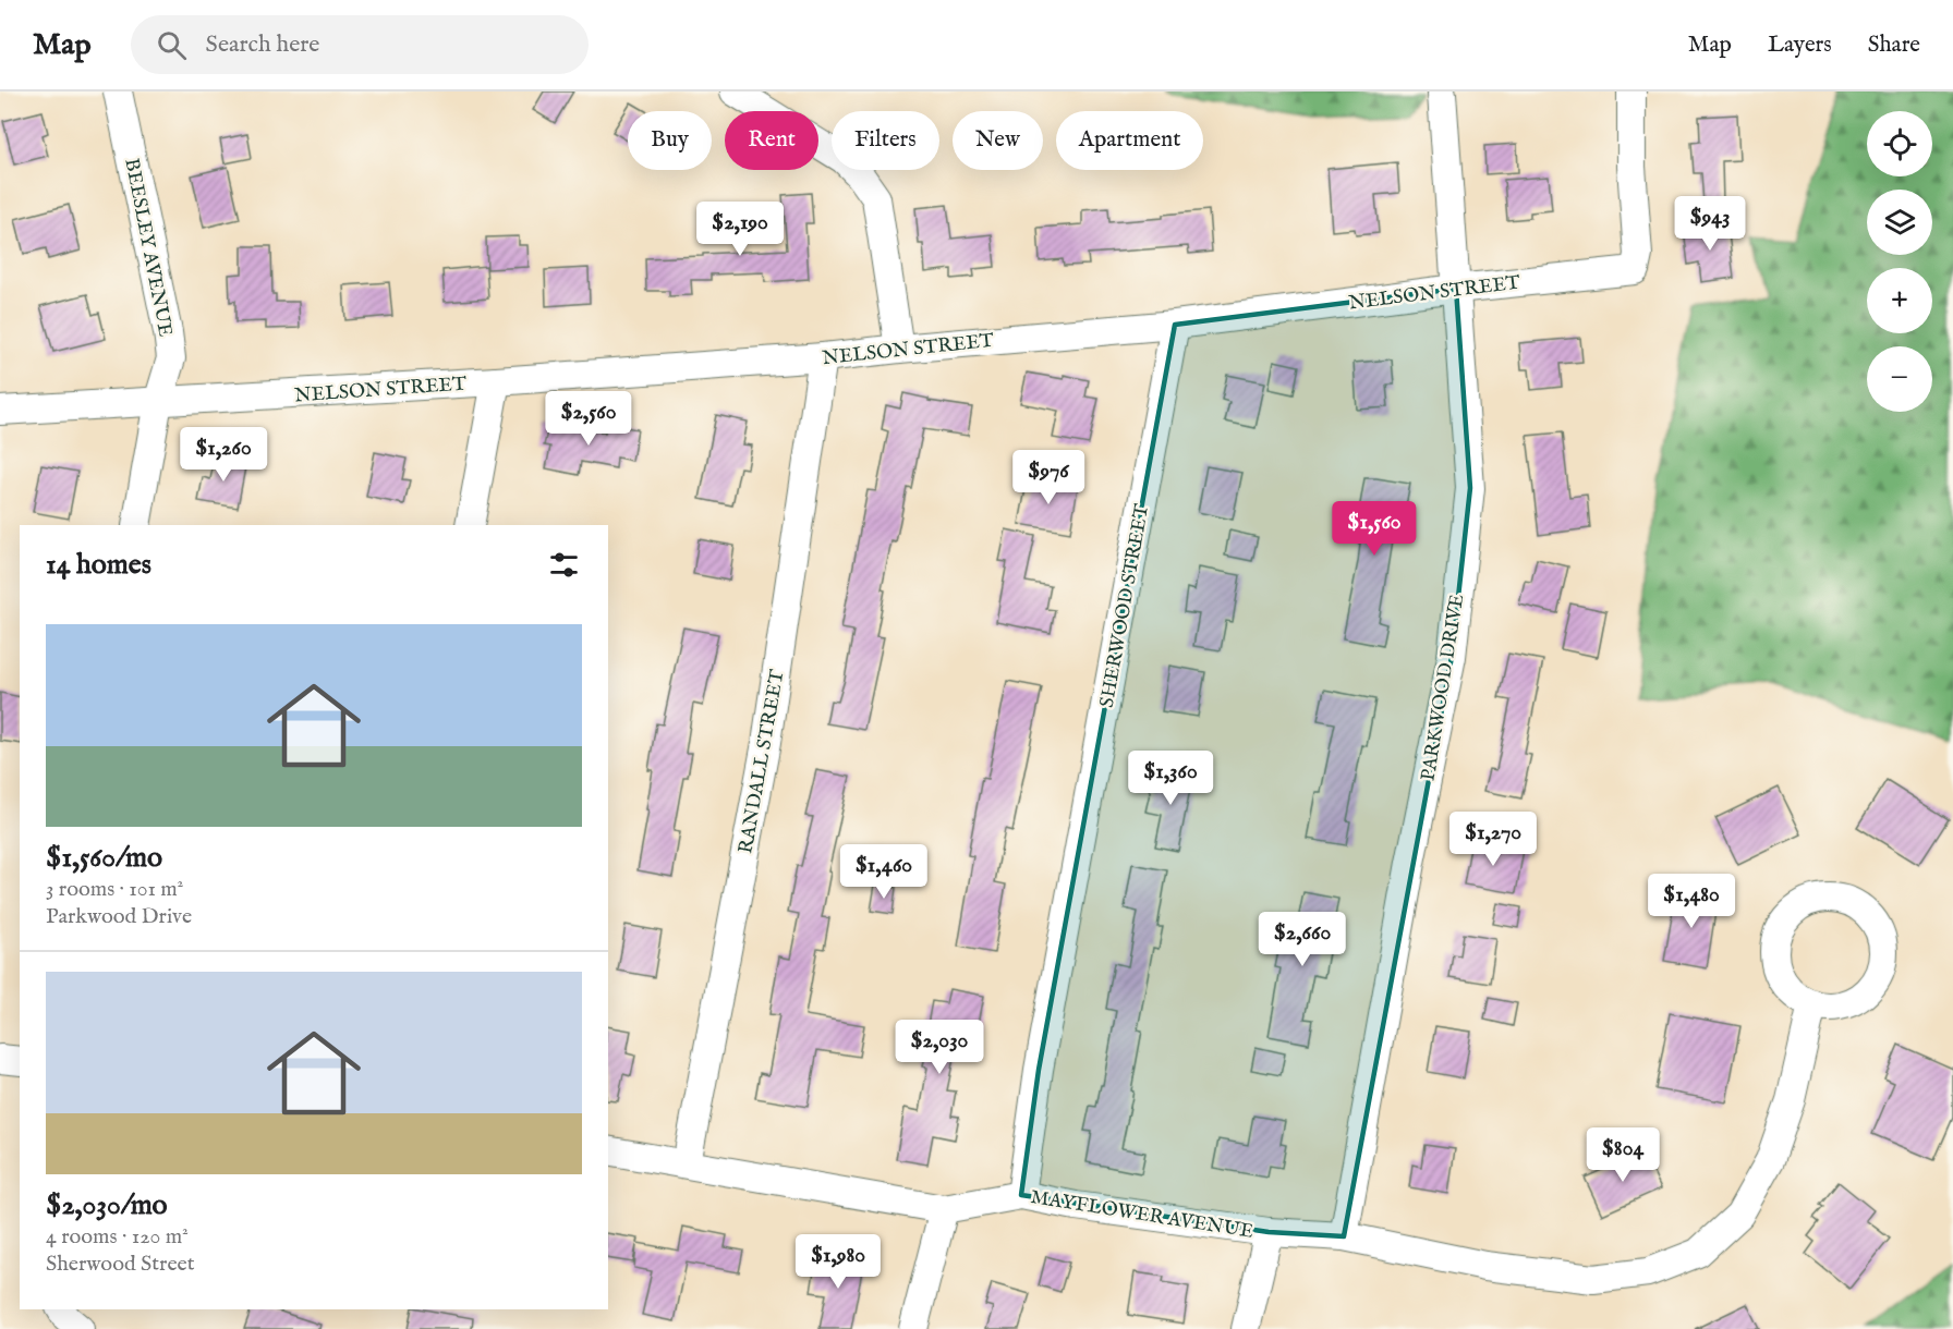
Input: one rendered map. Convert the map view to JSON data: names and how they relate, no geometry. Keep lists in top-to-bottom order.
{
  "streets": {
    "street": [
      "BEESLEY AVENUE",
      "NELSON STREET",
      "SHERWOOD STREET",
      "PARKWOOD DRIVE",
      "RANDALL STREET",
      "MAYFLOWER AVENUE"
    ]
  },
  "crossings": [
    ["BEESLEY AVENUE", "NELSON STREET"],
    ["NELSON STREET", "SHERWOOD STREET"],
    ["NELSON STREET", "PARKWOOD DRIVE"],
    ["NELSON STREET", "RANDALL STREET"],
    ["SHERWOOD STREET", "MAYFLOWER AVENUE"],
    ["PARKWOOD DRIVE", "MAYFLOWER AVENUE"],
    ["RANDALL STREET", "MAYFLOWER AVENUE"]
  ],
  "page": {
    "header": "Map",
    "search": "Search here",
    "nav": ["Map", "Layers", "Share"],
    "map_buttons": ["+", "−"],
    "chip": [
      "Buy",
      "Rent",
      "Filters",
      "New",
      "Apartment"
    ],
    "price": [
      "$943",
      "$2,190",
      "$2,560",
      "$1,260",
      "$976",
      "$1,560",
      "$1,360",
      "$1,270",
      "$1,460",
      "$1,480",
      "$2,660",
      "$2,030",
      "$804",
      "$1,980"
    ],
    "heading": "14 homes",
    "list": [
      {
        "name": "$1,560/mo",
        "note": "3 rooms · 101 m² · Parkwood Drive"
      },
      {
        "name": "$2,030/mo",
        "note": "4 rooms · 120 m² · Sherwood Street"
      }
    ]
  }
}
